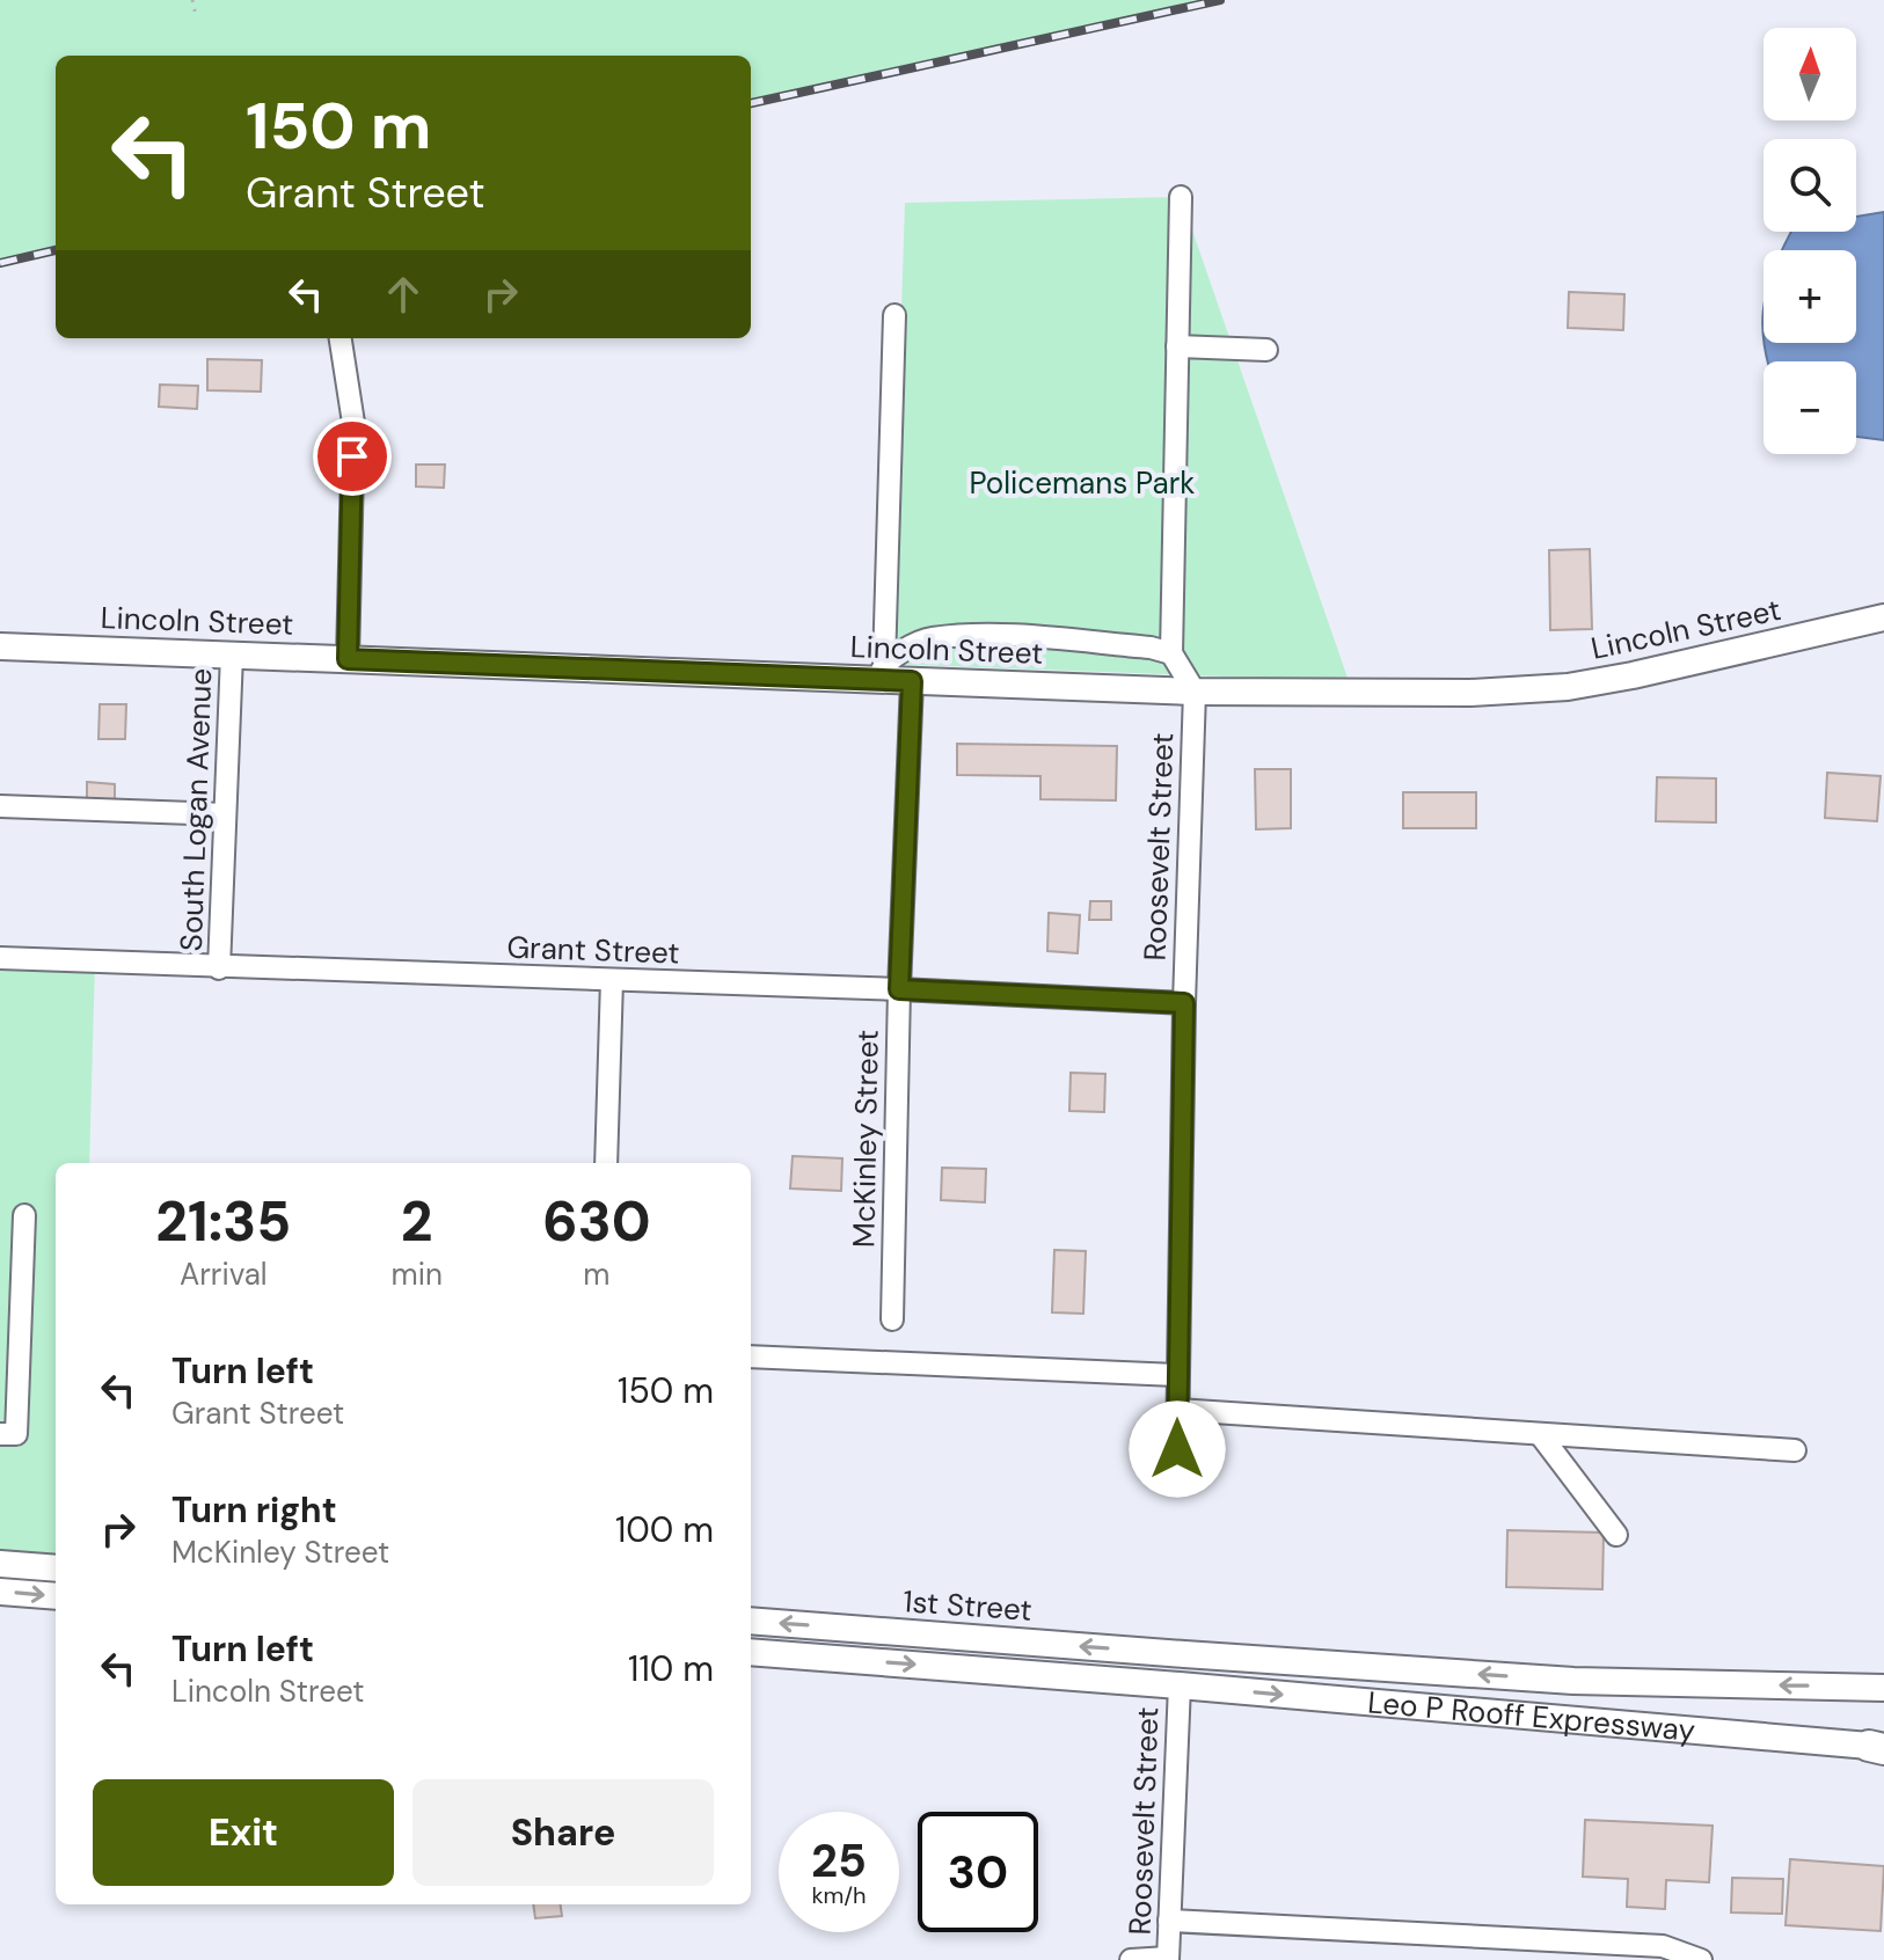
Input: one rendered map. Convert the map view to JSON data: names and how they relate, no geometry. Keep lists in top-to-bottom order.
{
  "streets": {
    "main road": ["Lincoln Street", "1st Street", "Leo P Rooff Expressway"],
    "street": [
      "South Logan Avenue",
      "Roosevelt Street",
      "Grant Street",
      "McKinley Street"
    ]
  },
  "crossings": [
    ["Lincoln Street", "South Logan Avenue"],
    ["Lincoln Street", "Roosevelt Street"],
    ["Lincoln Street", "McKinley Street"],
    ["South Logan Avenue", "Grant Street"],
    ["Roosevelt Street", "Grant Street"],
    ["Roosevelt Street", "1st Street"],
    ["Roosevelt Street", "Leo P Rooff Expressway"],
    ["Grant Street", "McKinley Street"],
    ["1st Street", "Leo P Rooff Expressway"]
  ],
  "parks": ["Policemans Park"],
  "north": "top",
  "page": {
    "map_buttons": ["+", "−"],
    "turn": ["150 m", "Grant Street"],
    "eta": [
      "21:35",
      "Arrival",
      "2",
      "min",
      "630",
      "m"
    ],
    "list": [
      {
        "name": "Turn left",
        "note": "Grant Street",
        "value": "150 m"
      },
      {
        "name": "Turn right",
        "note": "McKinley Street",
        "value": "100 m"
      },
      {
        "name": "Turn left",
        "note": "Lincoln Street",
        "value": "110 m"
      }
    ],
    "buttons": ["Exit", "Share"],
    "speed": "25 km/h",
    "limit": "30"
  }
}
